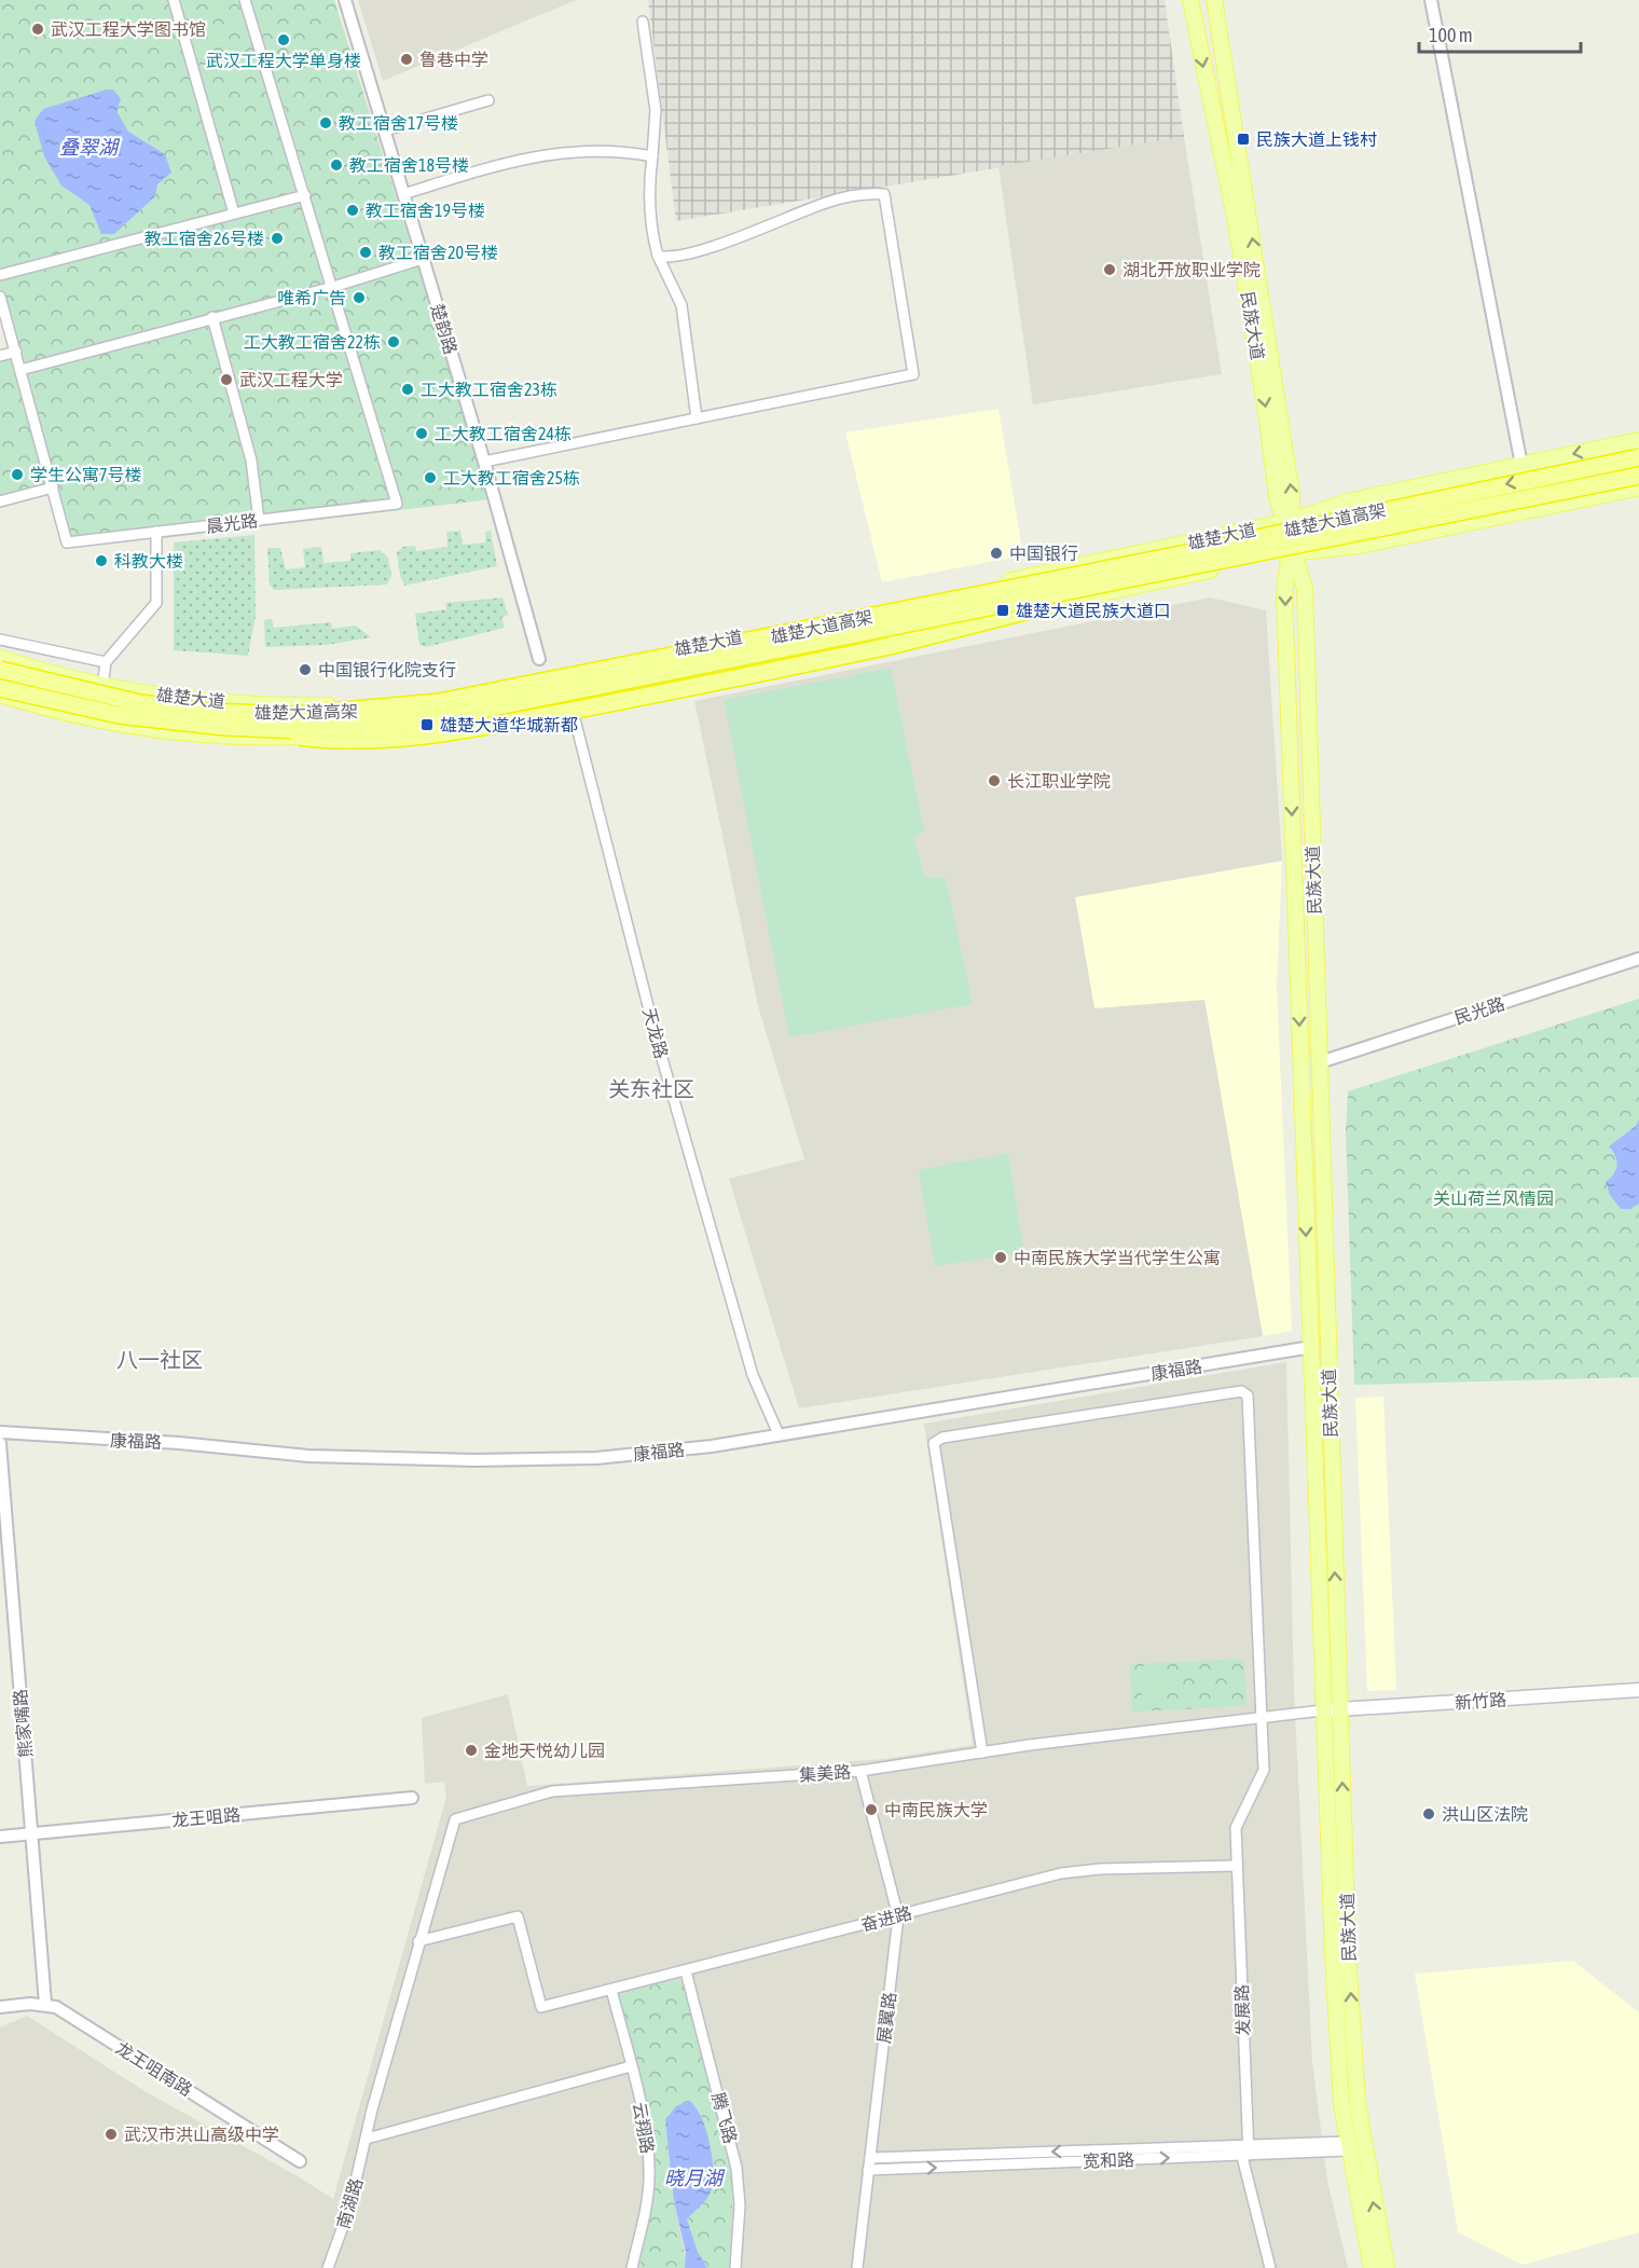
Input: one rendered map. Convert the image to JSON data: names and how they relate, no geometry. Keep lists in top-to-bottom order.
{
  "streets": {
    "highway": ["雄楚大道高架"],
    "main road": ["民族大道", "雄楚大道", "新竹路"],
    "street": [
      "楚韵路",
      "晨光路",
      "民光路",
      "天龙路",
      "康福路",
      "熊家嘴路",
      "集美路",
      "龙王咀路",
      "奋进路",
      "发展路",
      "展翼路",
      "龙王咀南路",
      "腾飞路",
      "云翔路",
      "宽和路",
      "南湖路"
    ]
  },
  "crossings": [
    ["民族大道", "雄楚大道"],
    ["民族大道", "民光路"],
    ["民族大道", "康福路"],
    ["民族大道", "新竹路"],
    ["民族大道", "集美路"],
    ["民族大道", "宽和路"],
    ["雄楚大道", "天龙路"],
    ["天龙路", "康福路"],
    ["新竹路", "集美路"],
    ["熊家嘴路", "龙王咀路"],
    ["熊家嘴路", "龙王咀南路"],
    ["集美路", "奋进路"],
    ["集美路", "发展路"],
    ["集美路", "展翼路"],
    ["集美路", "南湖路"],
    ["奋进路", "发展路"],
    ["奋进路", "展翼路"],
    ["奋进路", "腾飞路"],
    ["奋进路", "云翔路"],
    ["奋进路", "南湖路"],
    ["发展路", "宽和路"],
    ["展翼路", "宽和路"]
  ],
  "districts": ["关东社区", "八一社区"],
  "water": ["叠翠湖", "晓月湖"],
  "parks": ["关山荷兰风情园"],
  "places": {
    "other": [
      "武汉工程大学图书馆",
      "武汉工程大学单身楼",
      "鲁巷中学",
      "教工宿舍17号楼",
      "教工宿舍18号楼",
      "教工宿舍19号楼",
      "教工宿舍26号楼",
      "教工宿舍20号楼",
      "湖北开放职业学院",
      "唯希广告",
      "工大教工宿舍22栋",
      "武汉工程大学",
      "工大教工宿舍23栋",
      "工大教工宿舍24栋",
      "学生公寓7号楼",
      "工大教工宿舍25栋",
      "中国银行",
      "科教大楼",
      "中国银行化院支行",
      "长江职业学院",
      "中南民族大学当代学生公寓",
      "金地天悦幼儿园",
      "中南民族大学",
      "洪山区法院",
      "武汉市洪山高级中学"
    ],
    "transit": ["民族大道上钱村", "雄楚大道民族大道口", "雄楚大道华城新都"]
  },
  "scale_bar": "100 m"
}
